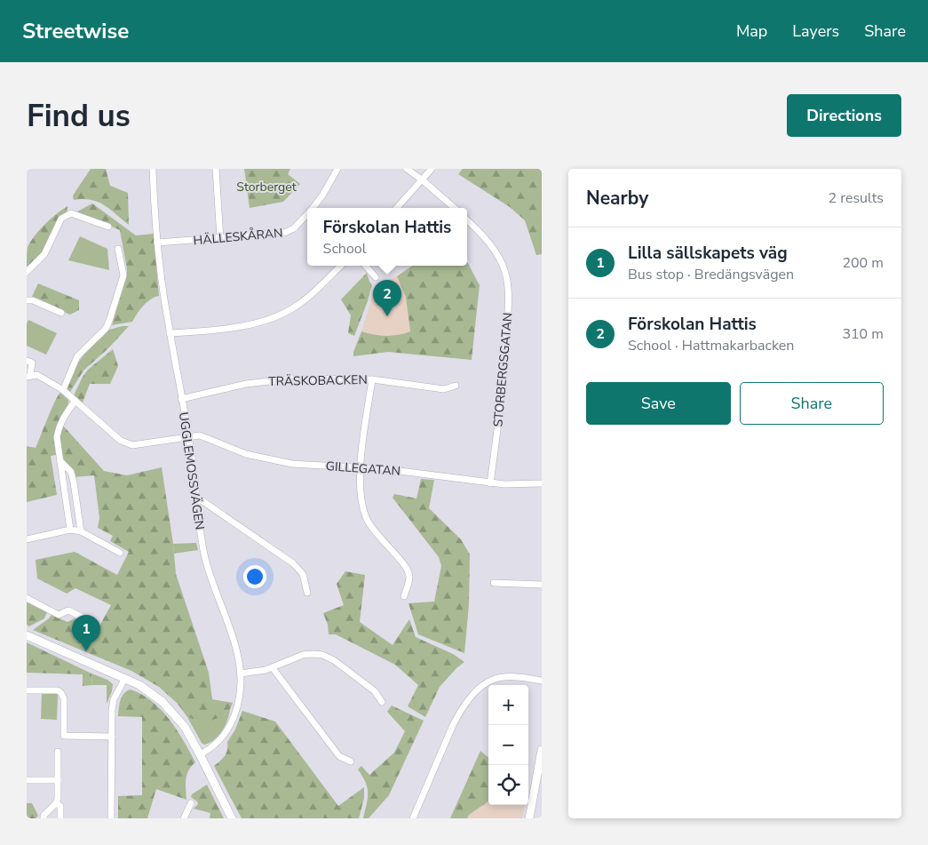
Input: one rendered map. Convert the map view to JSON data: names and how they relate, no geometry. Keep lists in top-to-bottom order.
{
  "streets": {
    "street": [
      "HÄLLESKÅRAN",
      "STORBERGSGATAN",
      "TRÄSKOBACKEN",
      "GILLEGATAN",
      "UGGLEMOSSVÄGEN"
    ]
  },
  "crossings": [
    ["HÄLLESKÅRAN", "UGGLEMOSSVÄGEN"],
    ["STORBERGSGATAN", "GILLEGATAN"],
    ["TRÄSKOBACKEN", "UGGLEMOSSVÄGEN"],
    ["GILLEGATAN", "UGGLEMOSSVÄGEN"]
  ],
  "parks": ["Storberget"],
  "page": {
    "header": "Streetwise",
    "nav": ["Map", "Layers", "Share"],
    "buttons": [
      "Directions",
      ["Save", "Share"]
    ],
    "title": "Find us",
    "heading": ["Nearby", "2 results"],
    "popup": ["Förskolan Hattis", "School"],
    "list": [
      {
        "mark": "1",
        "name": "Lilla sällskapets väg",
        "note": "Bus stop · Bredängsvägen",
        "value": "200 m"
      },
      {
        "mark": "2",
        "name": "Förskolan Hattis",
        "note": "School · Hattmakarbacken",
        "value": "310 m"
      }
    ],
    "pins": ["2", "1"],
    "map_buttons": ["+", "−"]
  }
}
